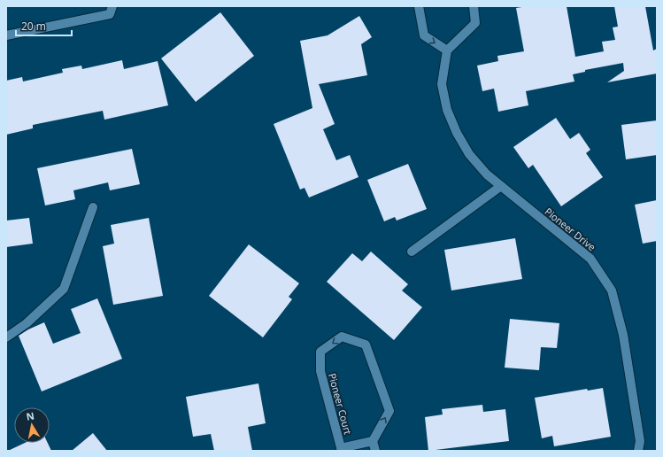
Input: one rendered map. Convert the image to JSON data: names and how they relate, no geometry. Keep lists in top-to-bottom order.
{
  "streets": {
    "street": ["Pioneer Drive", "Pioneer Court"]
  },
  "scale_bar": "20 m",
  "north": "top"
}
